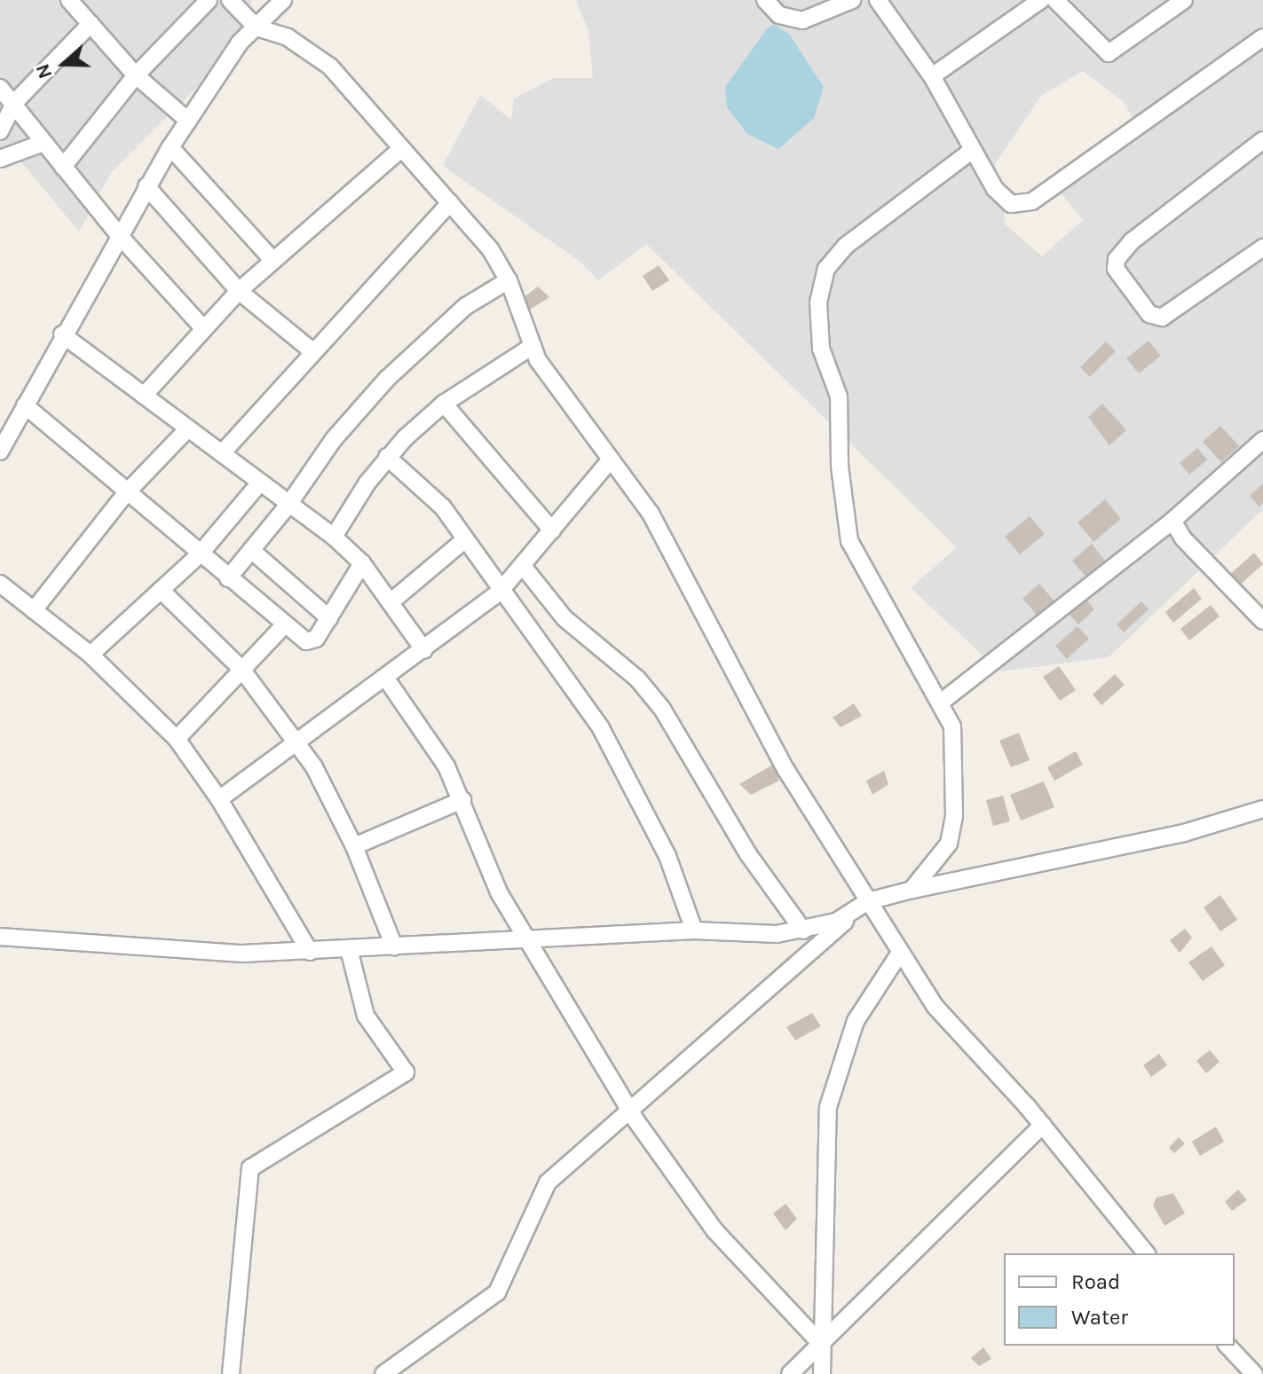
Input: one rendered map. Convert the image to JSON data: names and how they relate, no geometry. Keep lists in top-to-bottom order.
{
  "legend": ["Road", "Water"],
  "north": "left"
}
